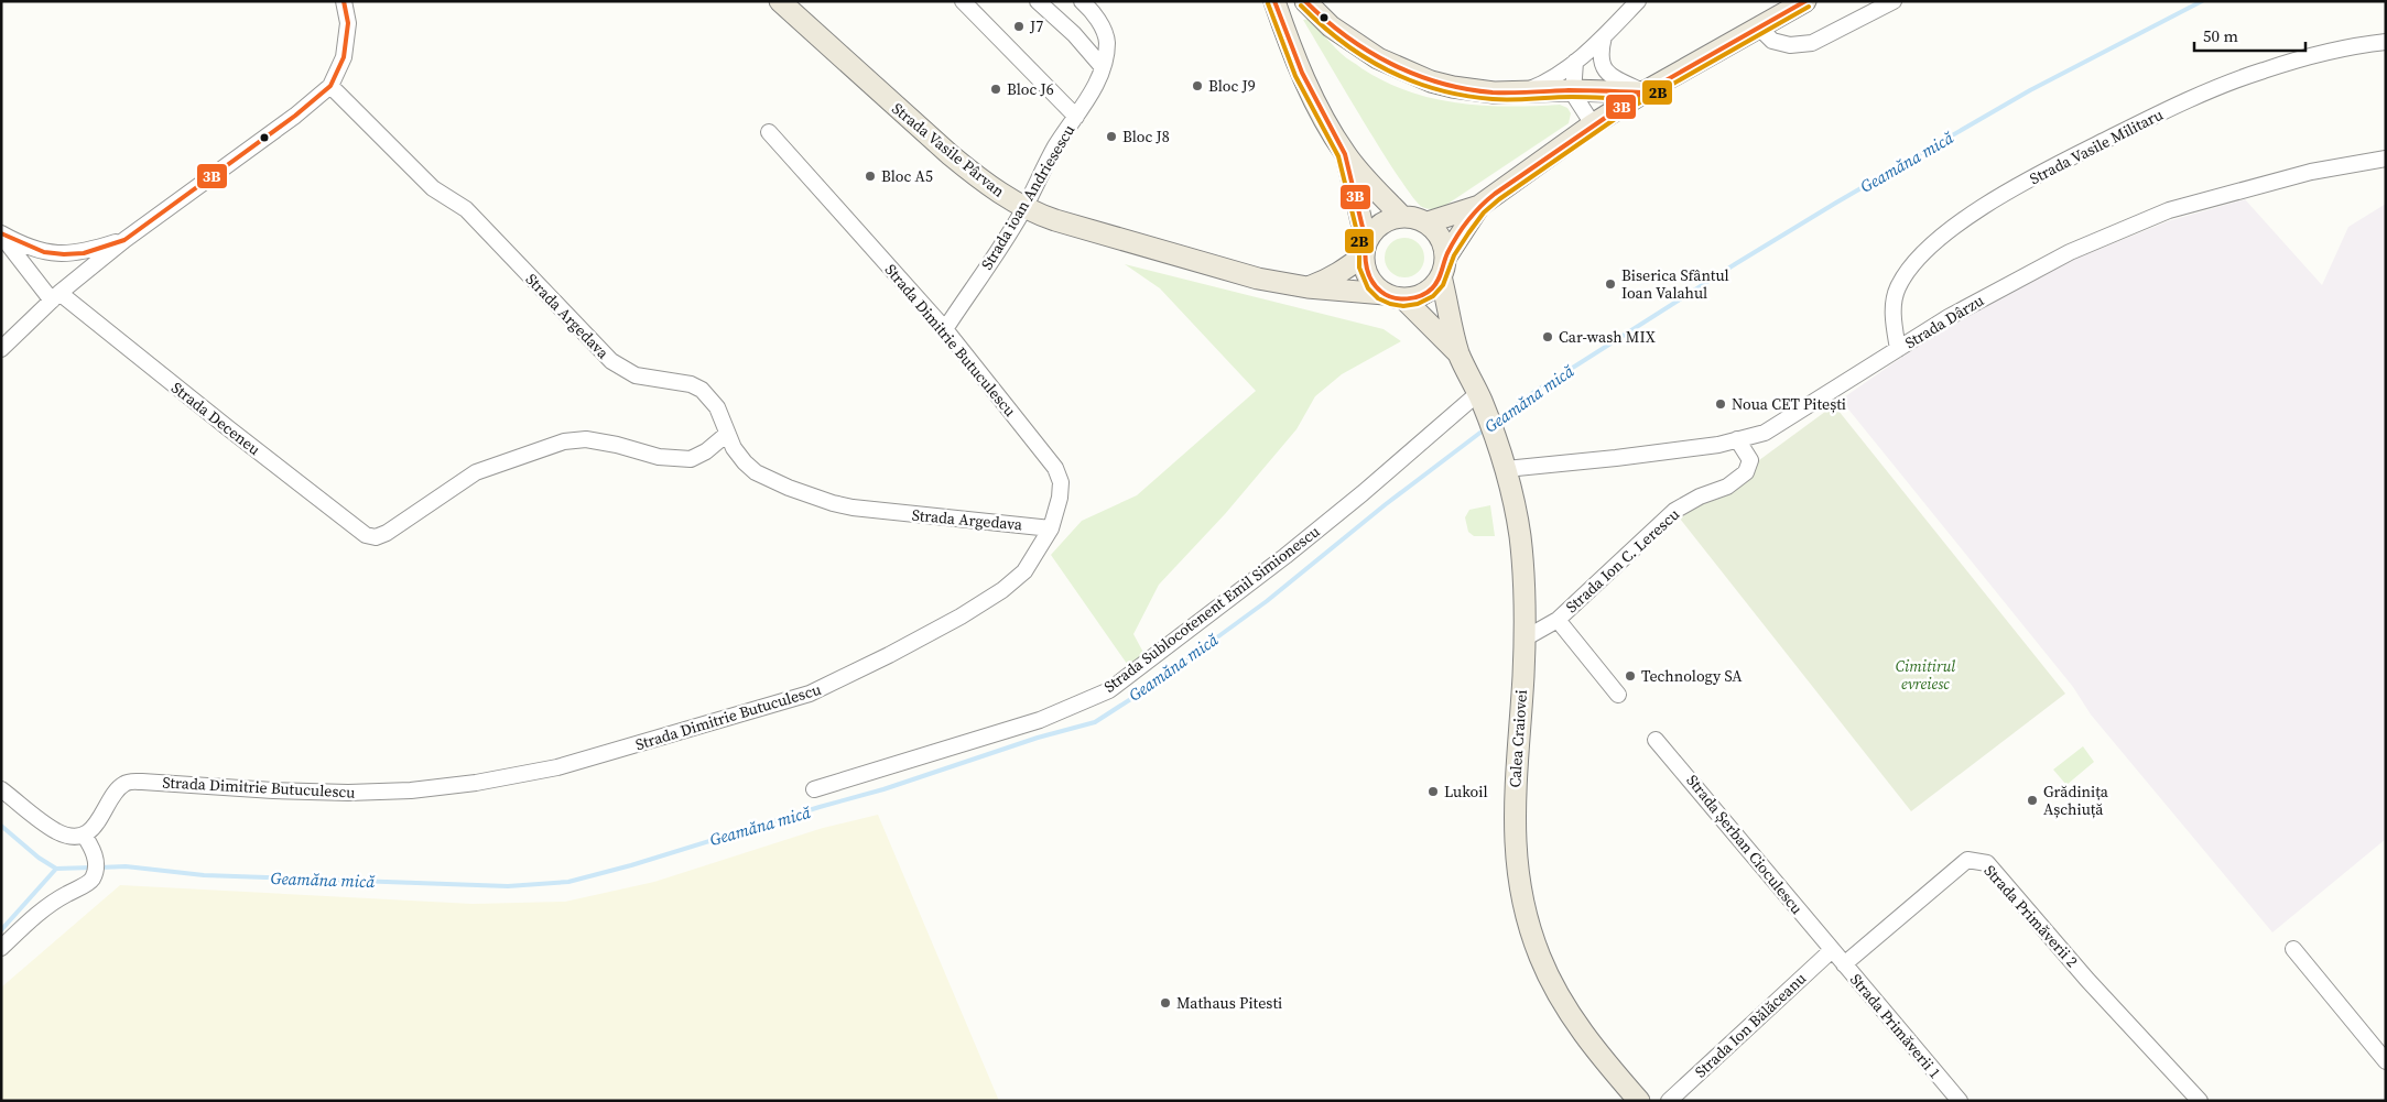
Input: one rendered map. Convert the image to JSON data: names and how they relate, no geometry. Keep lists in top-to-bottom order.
{
  "streets": {
    "main road": ["Strada Vasile Pârvan", "Calea Craiovei"],
    "street": [
      "Strada Vasile Militaru",
      "Strada ioan Andriesescu",
      "Strada Argedava",
      "Strada Dârzu",
      "Strada Dimitrie Butuculescu",
      "Strada Deceneu",
      "Strada Ion C. Lerescu",
      "Strada Sublocotenent Emil Simionescu",
      "Strada Șerban Cioculescu",
      "Strada Primăverii 2",
      "Strada Ion Bălăceanu",
      "Strada Primăverii 1"
    ]
  },
  "crossings": [
    ["Strada Vasile Militaru", "Strada Dârzu"],
    ["Strada Vasile Pârvan", "Strada ioan Andriesescu"],
    ["Strada ioan Andriesescu", "Strada Dimitrie Butuculescu"],
    ["Strada Argedava", "Strada Dimitrie Butuculescu"],
    ["Strada Argedava", "Strada Deceneu"],
    ["Strada Dârzu", "Strada Ion C. Lerescu"],
    ["Strada Dârzu", "Calea Craiovei"],
    ["Strada Ion C. Lerescu", "Calea Craiovei"],
    ["Strada Sublocotenent Emil Simionescu", "Calea Craiovei"],
    ["Strada Șerban Cioculescu", "Strada Ion Bălăceanu"],
    ["Strada Șerban Cioculescu", "Strada Primăverii 1"],
    ["Strada Primăverii 2", "Strada Primăverii 1"],
    ["Strada Ion Bălăceanu", "Strada Primăverii 1"]
  ],
  "water": ["Geamăna mică"],
  "parks": ["Cimitirul evreiesc"],
  "places": [
    "J7",
    "Bloc J9",
    "Bloc J6",
    "Bloc J8",
    "Bloc A5",
    "Biserica Sfântul Ioan Valahul",
    "Car-wash MIX",
    "Noua CET Pitești",
    "Technology SA",
    "Lukoil",
    "Grădinița Așchiuță",
    "Mathaus Pitesti"
  ],
  "lines": ["transit line 3B", "transit line 2B"],
  "scale_bar": "50 m"
}
